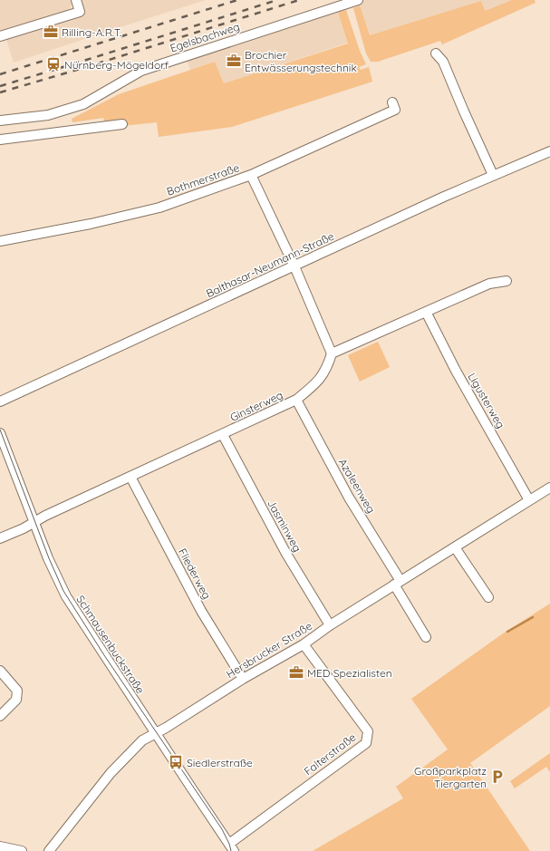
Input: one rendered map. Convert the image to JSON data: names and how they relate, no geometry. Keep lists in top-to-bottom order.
{
  "streets": {
    "street": [
      "Egelsbachweg",
      "Bothmerstraße",
      "Balthasar-Neumann-Straße",
      "Ligusterweg",
      "Ginsterweg",
      "Azaleenweg",
      "Jasminweg",
      "Fliederweg",
      "Schmausenbuckstraße",
      "Hersbrucker Straße",
      "Falterstraße"
    ]
  },
  "crossings": [
    ["Ligusterweg", "Hersbrucker Straße"],
    ["Ginsterweg", "Azaleenweg"],
    ["Ginsterweg", "Jasminweg"],
    ["Ginsterweg", "Fliederweg"],
    ["Ginsterweg", "Schmausenbuckstraße"],
    ["Azaleenweg", "Hersbrucker Straße"],
    ["Jasminweg", "Hersbrucker Straße"],
    ["Fliederweg", "Hersbrucker Straße"],
    ["Schmausenbuckstraße", "Hersbrucker Straße"],
    ["Schmausenbuckstraße", "Falterstraße"],
    ["Hersbrucker Straße", "Falterstraße"]
  ],
  "places": {
    "office": ["Rilling-A.R.T.", "Brochier Entwässerungstechnik", "MED Spezialisten"],
    "station": ["Nürnberg-Mögeldorf"],
    "bus stop": ["Siedlerstraße"],
    "parking": ["Großparkplatz Tiergarten"]
  }
}
